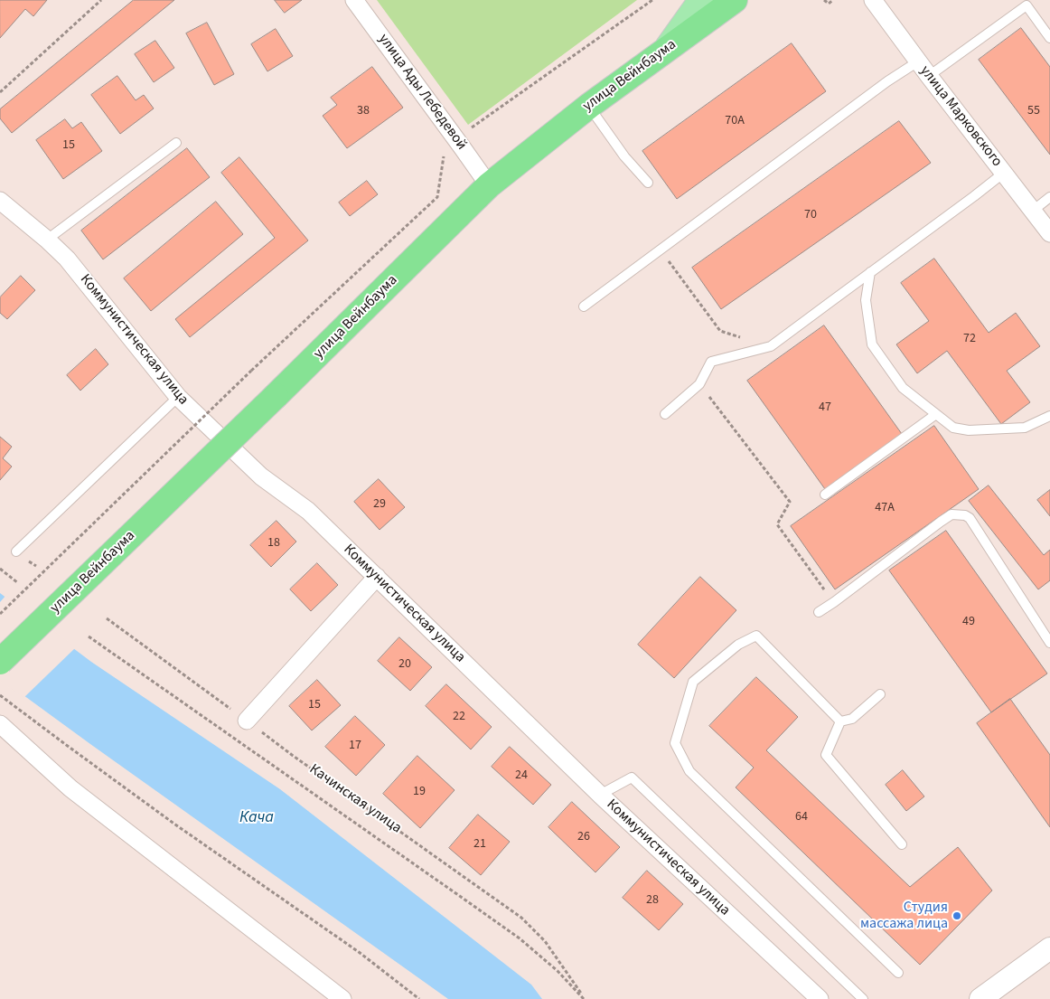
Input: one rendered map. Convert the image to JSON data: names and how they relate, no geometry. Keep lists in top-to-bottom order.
{
  "streets": {
    "highway": ["улица Вейнбаума"],
    "street": ["улица Ады Лебедевой", "улица Марковского", "Коммунистическая улица"],
    "path": ["Качинская улица"]
  },
  "crossings": [
    ["улица Вейнбаума", "улица Ады Лебедевой"]
  ],
  "water": ["Кача"],
  "places": ["Студия массажа лица"],
  "house_numbers": [
    "38",
    "55",
    "70А",
    "15",
    "70",
    "72",
    "47",
    "29",
    "47А",
    "18",
    "49",
    "20",
    "15",
    "22",
    "17",
    "24",
    "19",
    "64",
    "26",
    "21",
    "28"
  ]
}
